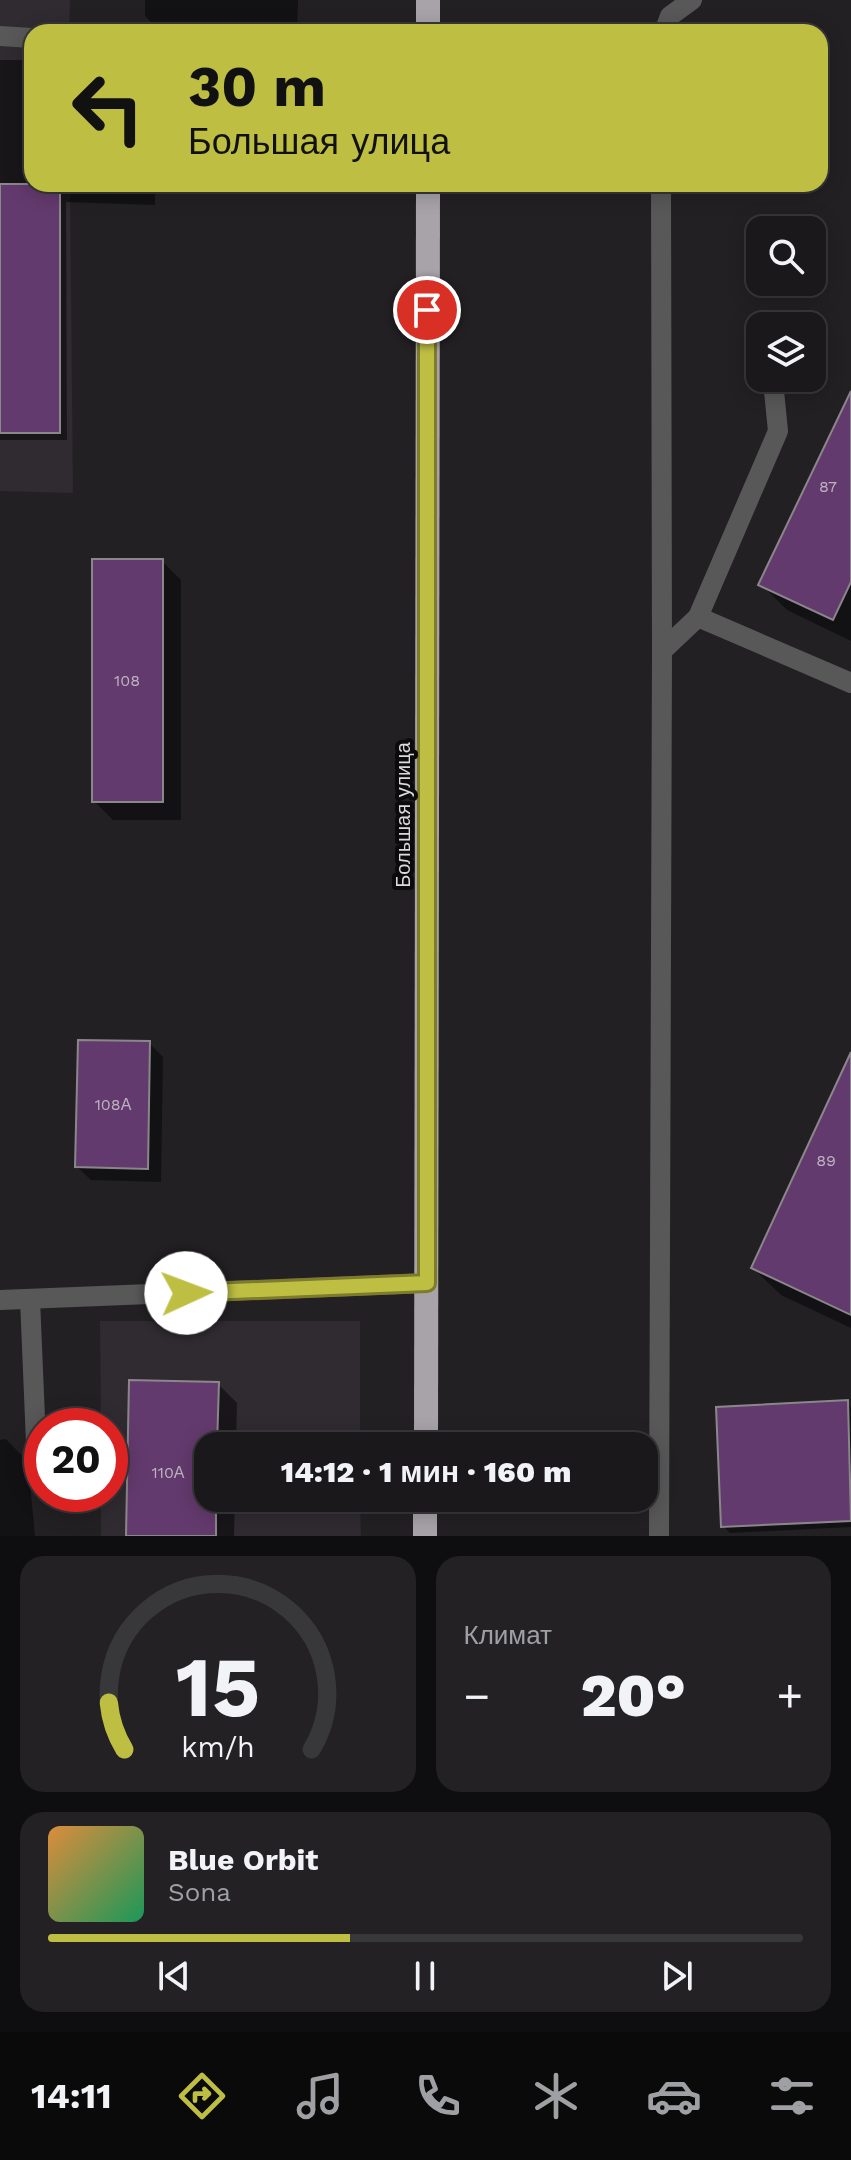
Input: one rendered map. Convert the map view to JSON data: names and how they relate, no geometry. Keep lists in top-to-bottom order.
{
  "streets": {
    "highway": ["Большая улица"]
  },
  "house_numbers": [
    "87",
    "108",
    "108А",
    "89",
    "110А"
  ],
  "page": {
    "turn": ["30 m", "Большая улица"],
    "limit": "20",
    "trip": "14:12 · 1 мин · 160 m",
    "tile": "Климат",
    "heat": ["−", "20°", "+"],
    "song": ["Blue Orbit", "Sona"],
    "tabs": "14:11",
    "gauge": ["15", "km/h"]
  }
}
